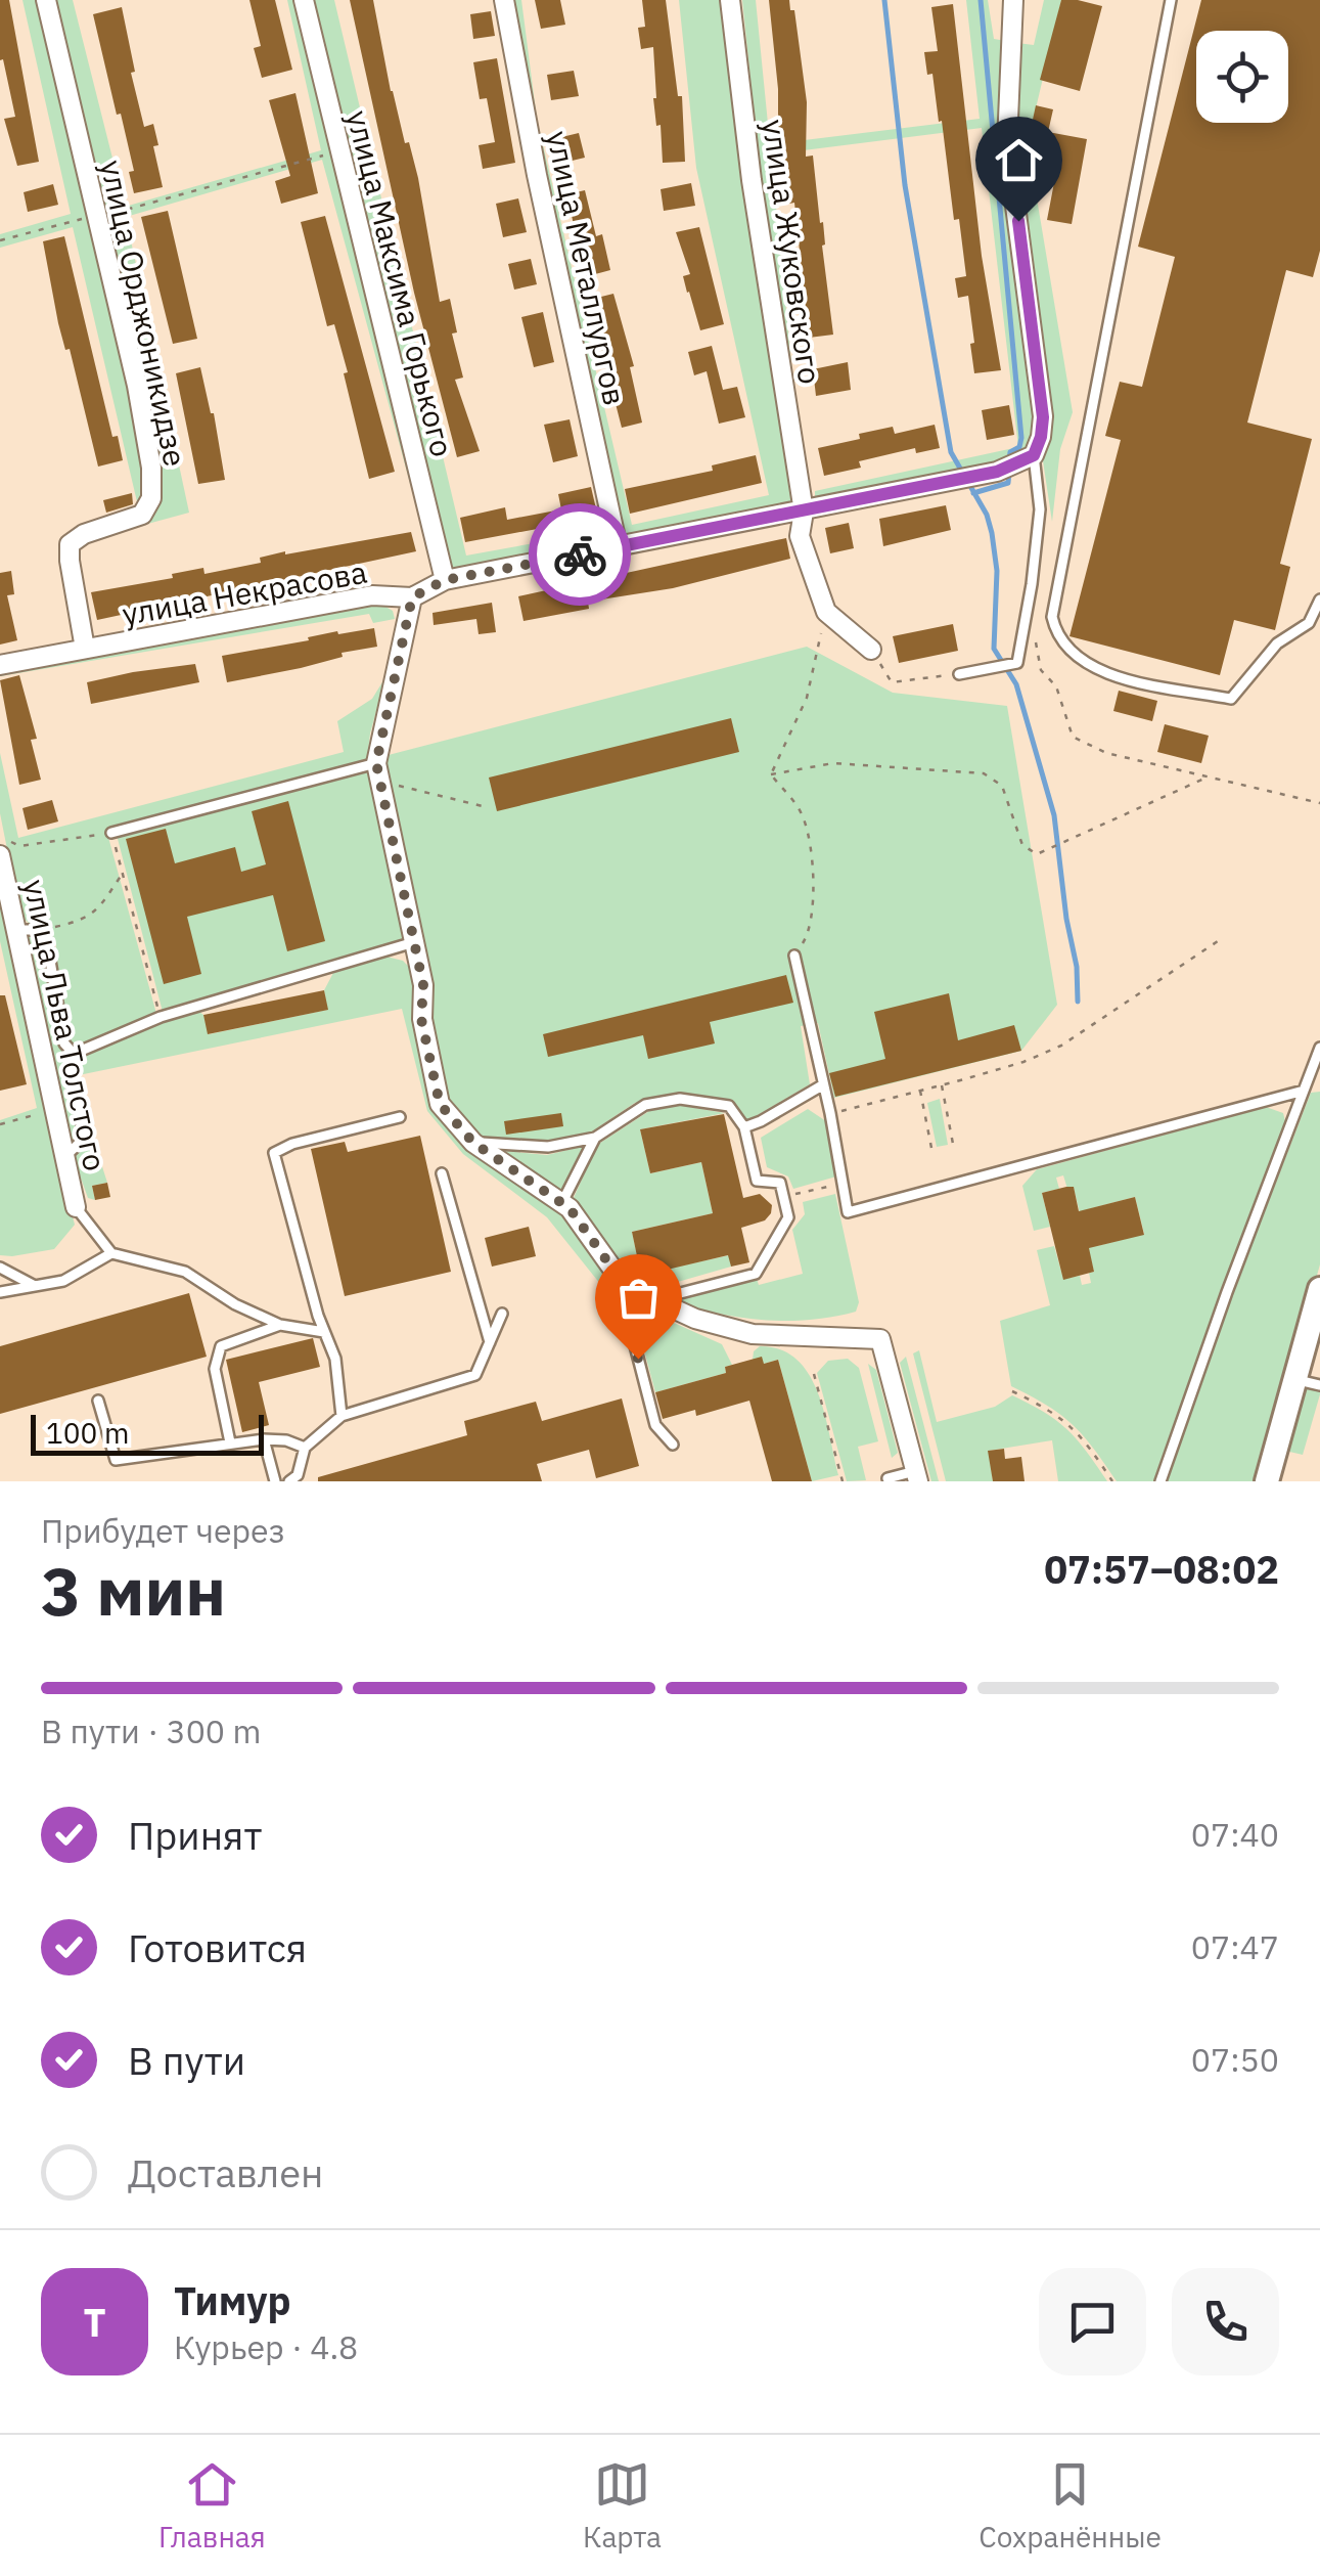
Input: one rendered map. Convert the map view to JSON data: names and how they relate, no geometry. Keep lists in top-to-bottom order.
{
  "streets": {
    "street": [
      "улица Жуковского",
      "улица Металлургов",
      "улица Максима Горького",
      "улица Орджоникидзе",
      "улица Некрасова",
      "улица Льва Толстого"
    ]
  },
  "crossings": [
    ["улица Жуковского", "улица Некрасова"],
    ["улица Металлургов", "улица Некрасова"],
    ["улица Максима Горького", "улица Некрасова"],
    ["улица Орджоникидзе", "улица Некрасова"]
  ],
  "scale_bar": "100 m",
  "page": {
    "scale": "100 m",
    "heading": ["3 мин", "Прибудет через", "07:57–08:02"],
    "panel": ["Тимур", "Курьер · 4.8"],
    "bar": "В пути · 300 m",
    "list": [
      ["Принят", "07:40"],
      ["Готовится", "07:47"],
      ["В пути", "07:50"],
      "Доставлен"
    ],
    "round": "Т",
    "tabs": ["Главная", "Карта", "Сохранённые"]
  }
}
